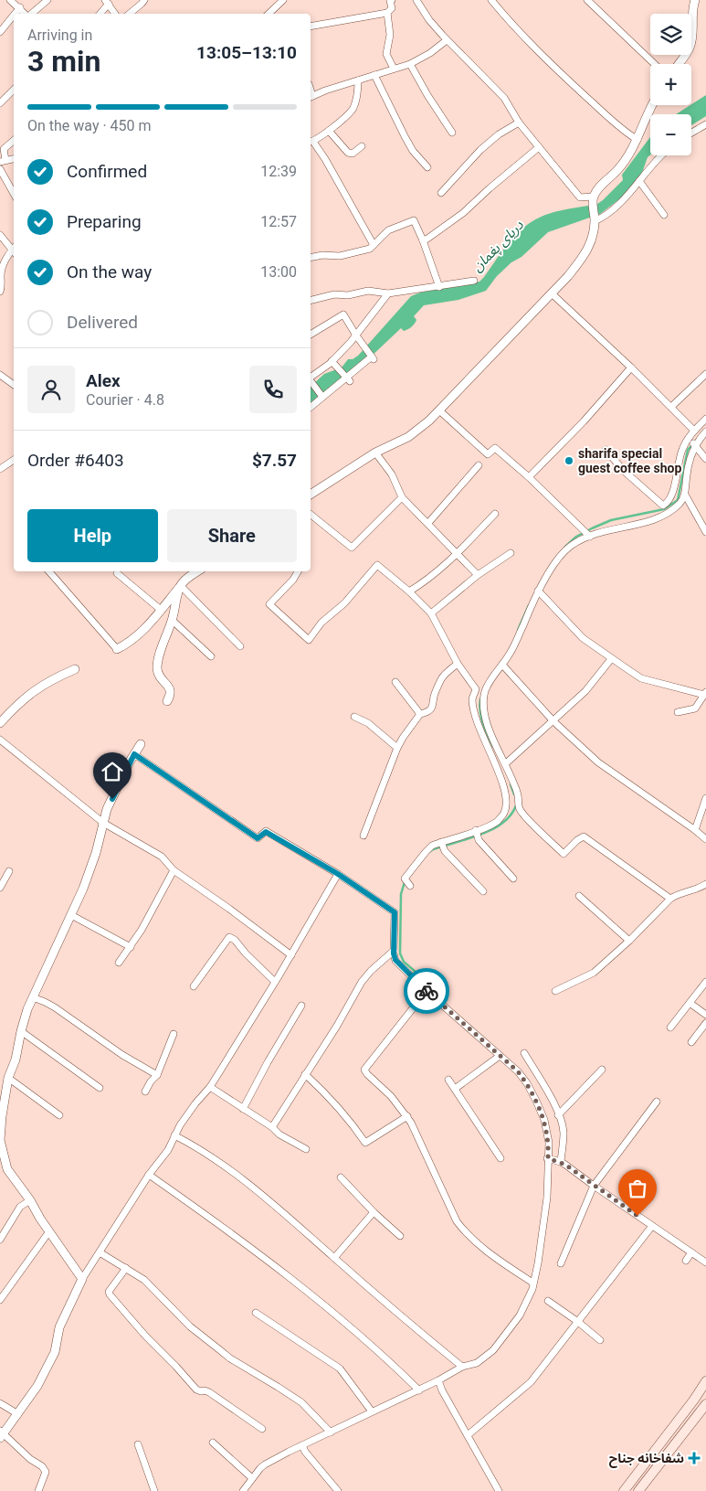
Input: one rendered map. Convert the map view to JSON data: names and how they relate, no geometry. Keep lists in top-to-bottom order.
{
  "water": ["دریای پغمان"],
  "places": {
    "other": ["sharifa special guest coffee shop"],
    "health": ["شفاخانه جناح"]
  },
  "page": {
    "map_buttons": ["+", "−"],
    "heading": ["3 min", "Arriving in", "13:05–13:10"],
    "panel": [
      "Alex",
      "Courier · 4.8",
      "Order #6403",
      "$7.57"
    ],
    "bar": "On the way · 450 m",
    "list": [
      ["Confirmed", "12:39"],
      ["Preparing", "12:57"],
      ["On the way", "13:00"],
      "Delivered"
    ],
    "buttons": ["Help", "Share"]
  }
}
